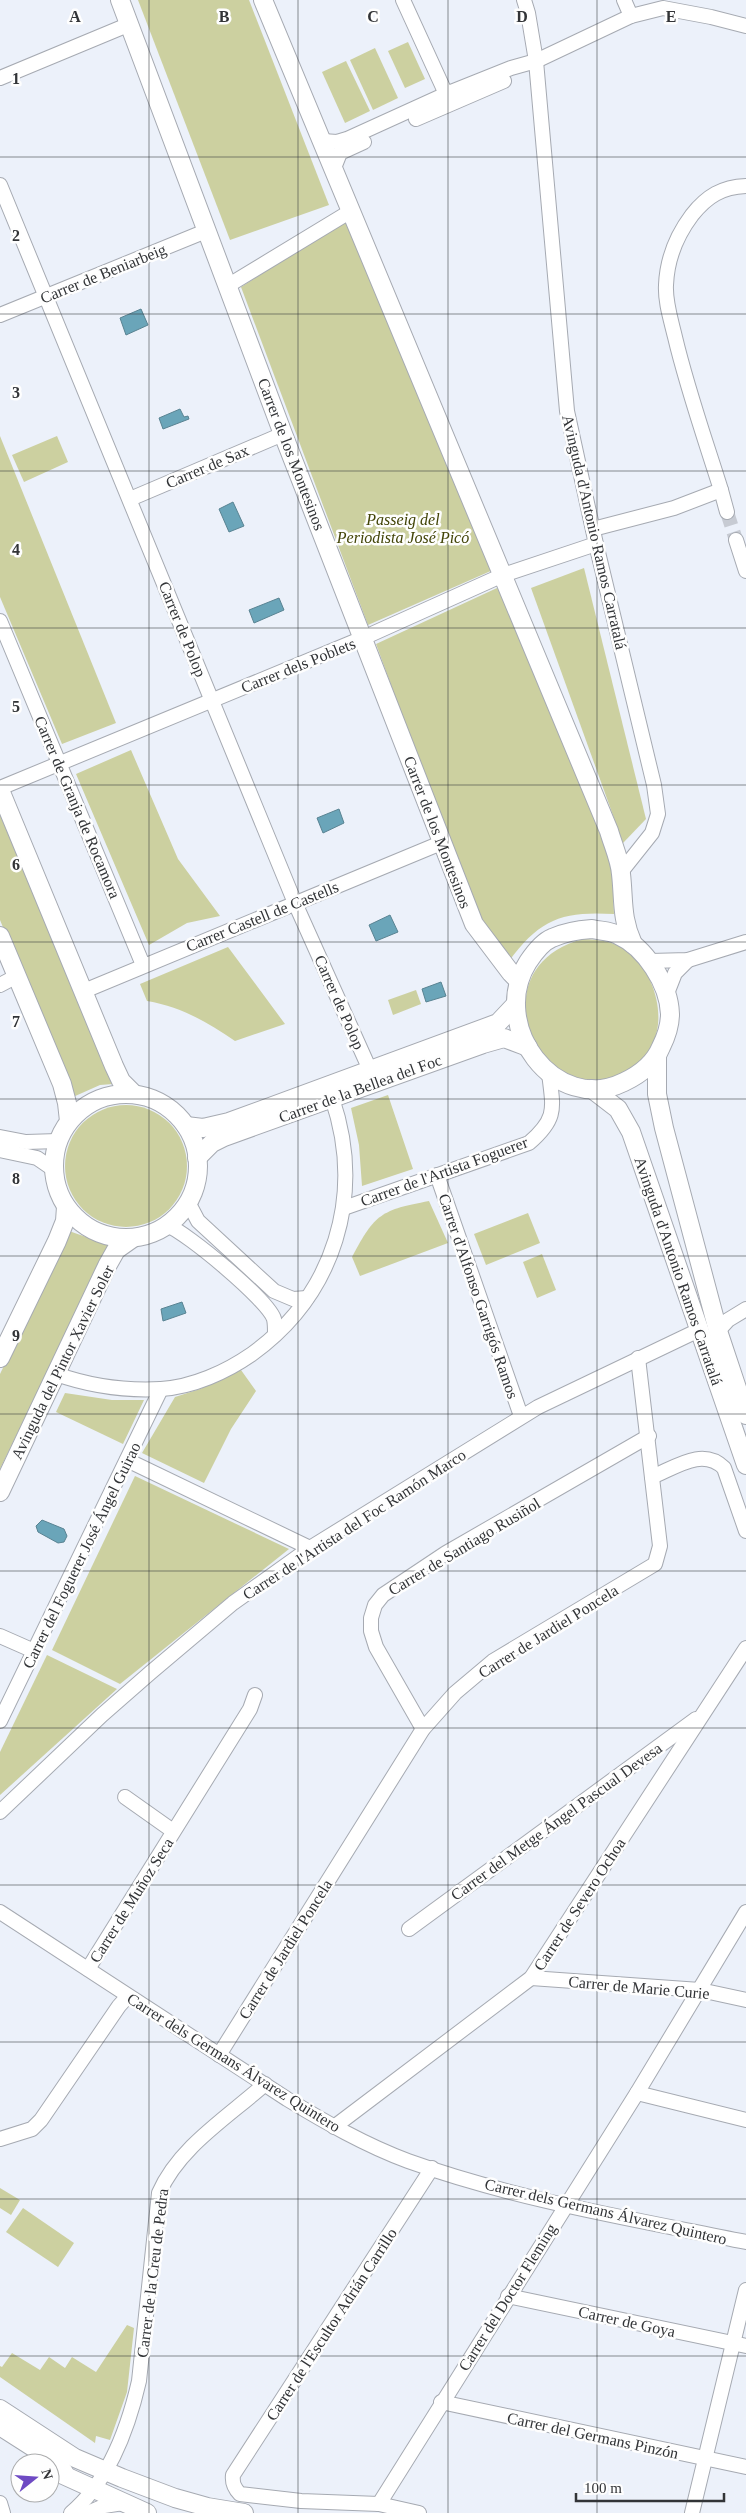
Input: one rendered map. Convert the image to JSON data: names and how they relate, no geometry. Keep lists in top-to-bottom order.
{
  "streets": {
    "main road": [
      "Carrer de los Montesinos",
      "Avinguda d'Antonio Ramos Carratalá",
      "Carrer de la Bellea del Foc",
      "Avinguda del Pintor Xavier Soler"
    ],
    "street": [
      "Carrer de Beniarbeig",
      "Carrer de Sax",
      "Carrer de Polop",
      "Carrer dels Poblets",
      "Carrer de Granja de Rocamora",
      "Carrer Castell de Castells",
      "Carrer de l'Artista Foguerer",
      "Carrer d'Alfonso Garrigós Ramos",
      "Carrer de l'Artista del Foc Ramón Marco",
      "Carrer de Santiago Rusiñol",
      "Carrer del Foguerer José Ángel Guirao",
      "Carrer de Jardiel Poncela",
      "Carrer del Metge Ángel Pascual Devesa",
      "Carrer de Muñoz Seca",
      "Carrer de Severo Ochoa",
      "Carrer de Marie Curie",
      "Carrer dels Germans Álvarez Quintero",
      "Carrer de la Creu de Pedra",
      "Carrer del Doctor Fleming",
      "Carrer de Goya",
      "Carrer de l'Escultor Adrián Carrillo",
      "Carrer del Germans Pinzón"
    ]
  },
  "crossings": [
    ["Carrer de Beniarbeig", "Carrer de los Montesinos"],
    ["Carrer de Beniarbeig", "Carrer de Polop"],
    ["Carrer de los Montesinos", "Carrer de Sax"],
    ["Carrer de los Montesinos", "Avinguda d'Antonio Ramos Carratalá"],
    ["Carrer de los Montesinos", "Carrer dels Poblets"],
    ["Carrer de los Montesinos", "Carrer Castell de Castells"],
    ["Carrer de los Montesinos", "Carrer de la Bellea del Foc"],
    ["Carrer de los Montesinos", "Carrer de l'Artista Foguerer"],
    ["Carrer de Sax", "Carrer de Polop"],
    ["Avinguda d'Antonio Ramos Carratalá", "Carrer dels Poblets"],
    ["Avinguda d'Antonio Ramos Carratalá", "Carrer de la Bellea del Foc"],
    ["Avinguda d'Antonio Ramos Carratalá", "Carrer de l'Artista Foguerer"],
    ["Avinguda d'Antonio Ramos Carratalá", "Carrer de l'Artista del Foc Ramón Marco"],
    ["Carrer de Polop", "Carrer dels Poblets"],
    ["Carrer de Polop", "Carrer Castell de Castells"],
    ["Carrer de Polop", "Carrer de la Bellea del Foc"],
    ["Carrer dels Poblets", "Carrer de Granja de Rocamora"],
    ["Carrer de Granja de Rocamora", "Carrer Castell de Castells"],
    ["Carrer de la Bellea del Foc", "Carrer de l'Artista Foguerer"],
    ["Carrer de la Bellea del Foc", "Avinguda del Pintor Xavier Soler"],
    ["Carrer de l'Artista Foguerer", "Carrer d'Alfonso Garrigós Ramos"],
    ["Carrer d'Alfonso Garrigós Ramos", "Carrer de l'Artista del Foc Ramón Marco"],
    ["Carrer de l'Artista del Foc Ramón Marco", "Carrer de Jardiel Poncela"],
    ["Carrer de Santiago Rusiñol", "Carrer de Jardiel Poncela"],
    ["Carrer de Jardiel Poncela", "Carrer dels Germans Álvarez Quintero"],
    ["Carrer del Metge Ángel Pascual Devesa", "Carrer de Severo Ochoa"],
    ["Carrer de Muñoz Seca", "Carrer dels Germans Álvarez Quintero"],
    ["Carrer de Severo Ochoa", "Carrer de Marie Curie"],
    ["Carrer de Severo Ochoa", "Carrer dels Germans Álvarez Quintero"],
    ["Carrer de Marie Curie", "Carrer del Doctor Fleming"],
    ["Carrer dels Germans Álvarez Quintero", "Carrer de la Creu de Pedra"],
    ["Carrer dels Germans Álvarez Quintero", "Carrer del Doctor Fleming"],
    ["Carrer dels Germans Álvarez Quintero", "Carrer de l'Escultor Adrián Carrillo"],
    ["Carrer del Doctor Fleming", "Carrer de Goya"],
    ["Carrer del Doctor Fleming", "Carrer de l'Escultor Adrián Carrillo"],
    ["Carrer del Doctor Fleming", "Carrer del Germans Pinzón"]
  ],
  "parks": ["Passeig del Periodista José Picó"],
  "scale_bar": "100 m",
  "north": "right",
  "grid": {
    "columns": [
      "A",
      "B",
      "C",
      "D",
      "E"
    ],
    "rows": [
      "1",
      "2",
      "3",
      "4",
      "5",
      "6",
      "7",
      "8",
      "9"
    ]
  }
}
